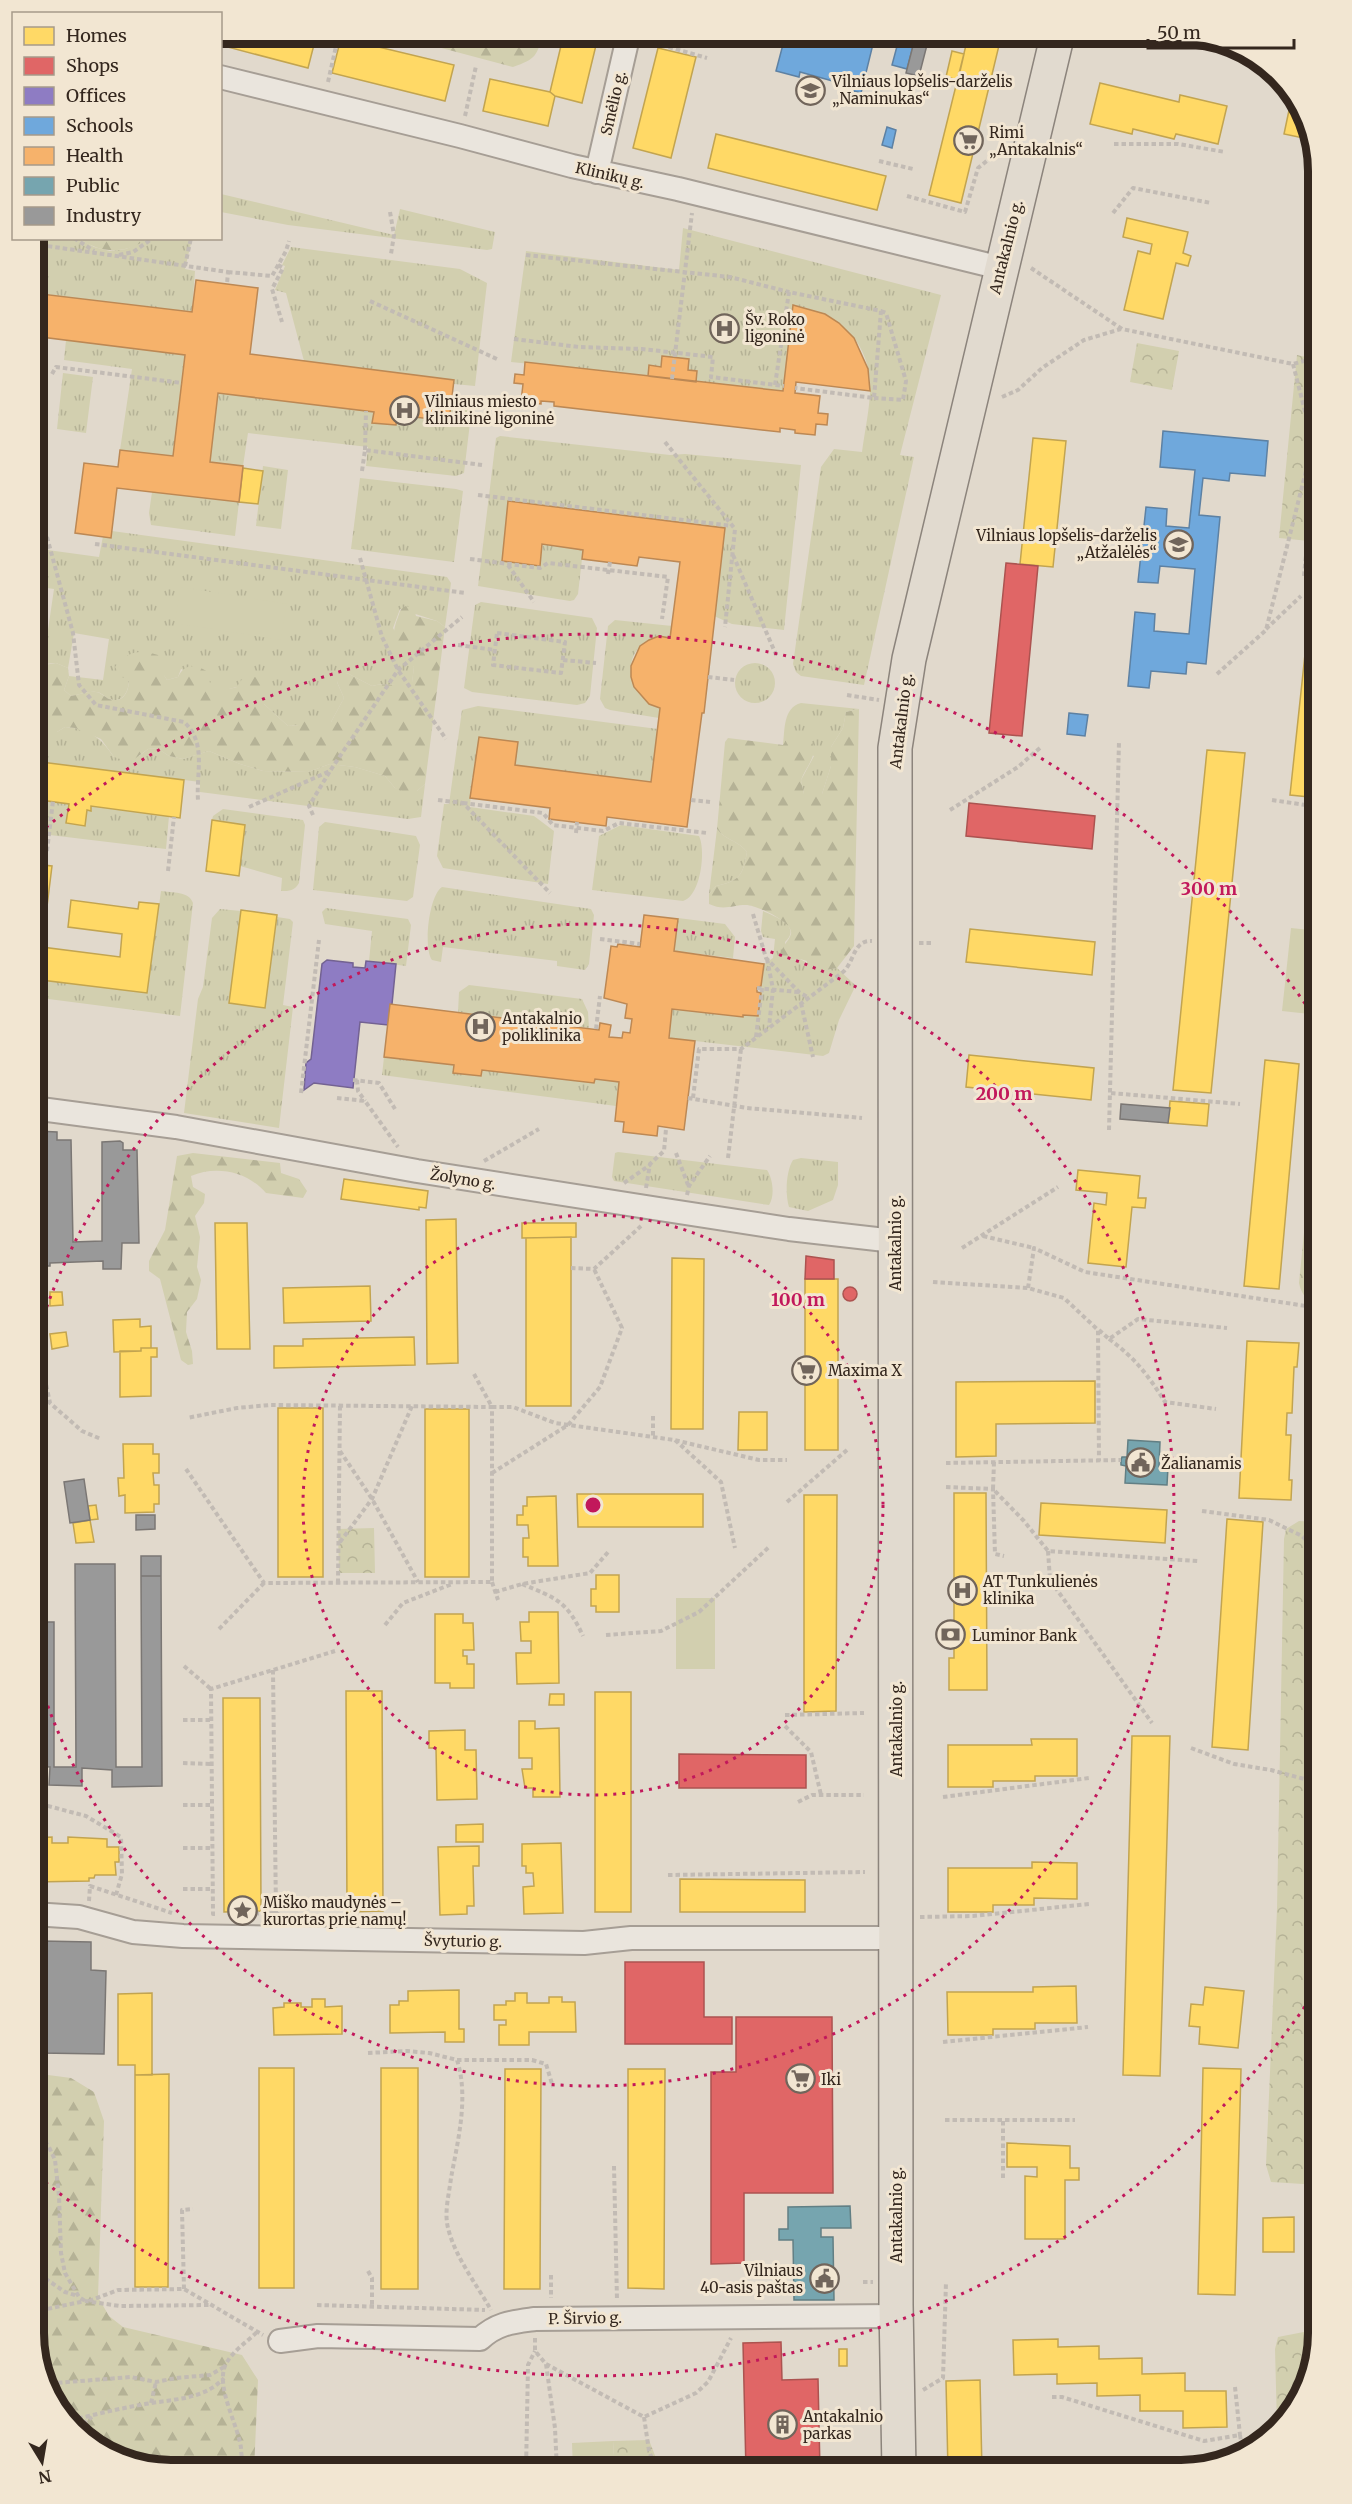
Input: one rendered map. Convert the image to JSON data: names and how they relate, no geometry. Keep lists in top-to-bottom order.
{
  "streets": {
    "main road": ["Antakalnio g."],
    "street": [
      "Smėlio g.",
      "Klinikų g.",
      "Žolyno g.",
      "Švyturio g.",
      "P. Širvio g."
    ]
  },
  "crossings": [
    ["Smėlio g.", "Klinikų g."],
    ["Klinikų g.", "Antakalnio g."],
    ["Antakalnio g.", "Žolyno g."],
    ["Antakalnio g.", "Švyturio g."],
    ["Antakalnio g.", "P. Širvio g."]
  ],
  "places": {
    "school or university": ["Vilniaus lopšelis-darželis „Naminukas“", "Vilniaus lopšelis-darželis „Atžalėlės“"],
    "supermarket": ["Rimi „Antakalnis“", "Maxima X", "Iki"],
    "hospital": [
      "Šv. Roko ligoninė",
      "Vilniaus miesto klinikinė ligoninė",
      "Antakalnio poliklinika",
      "AT Tunkulienės klinika"
    ],
    "public building": ["Žalianamis", "Vilniaus 40-asis paštas"],
    "bank": ["Luminor Bank"],
    "place": ["Miško maudynės – kurortas prie namų!"],
    "building": ["Antakalnio parkas"]
  },
  "legend": [
    "Homes",
    "Shops",
    "Offices",
    "Schools",
    "Health",
    "Public",
    "Industry"
  ],
  "scale_bar": "50 m",
  "north": "bottom",
  "rings": ["300 m", "200 m", "100 m"]
}
